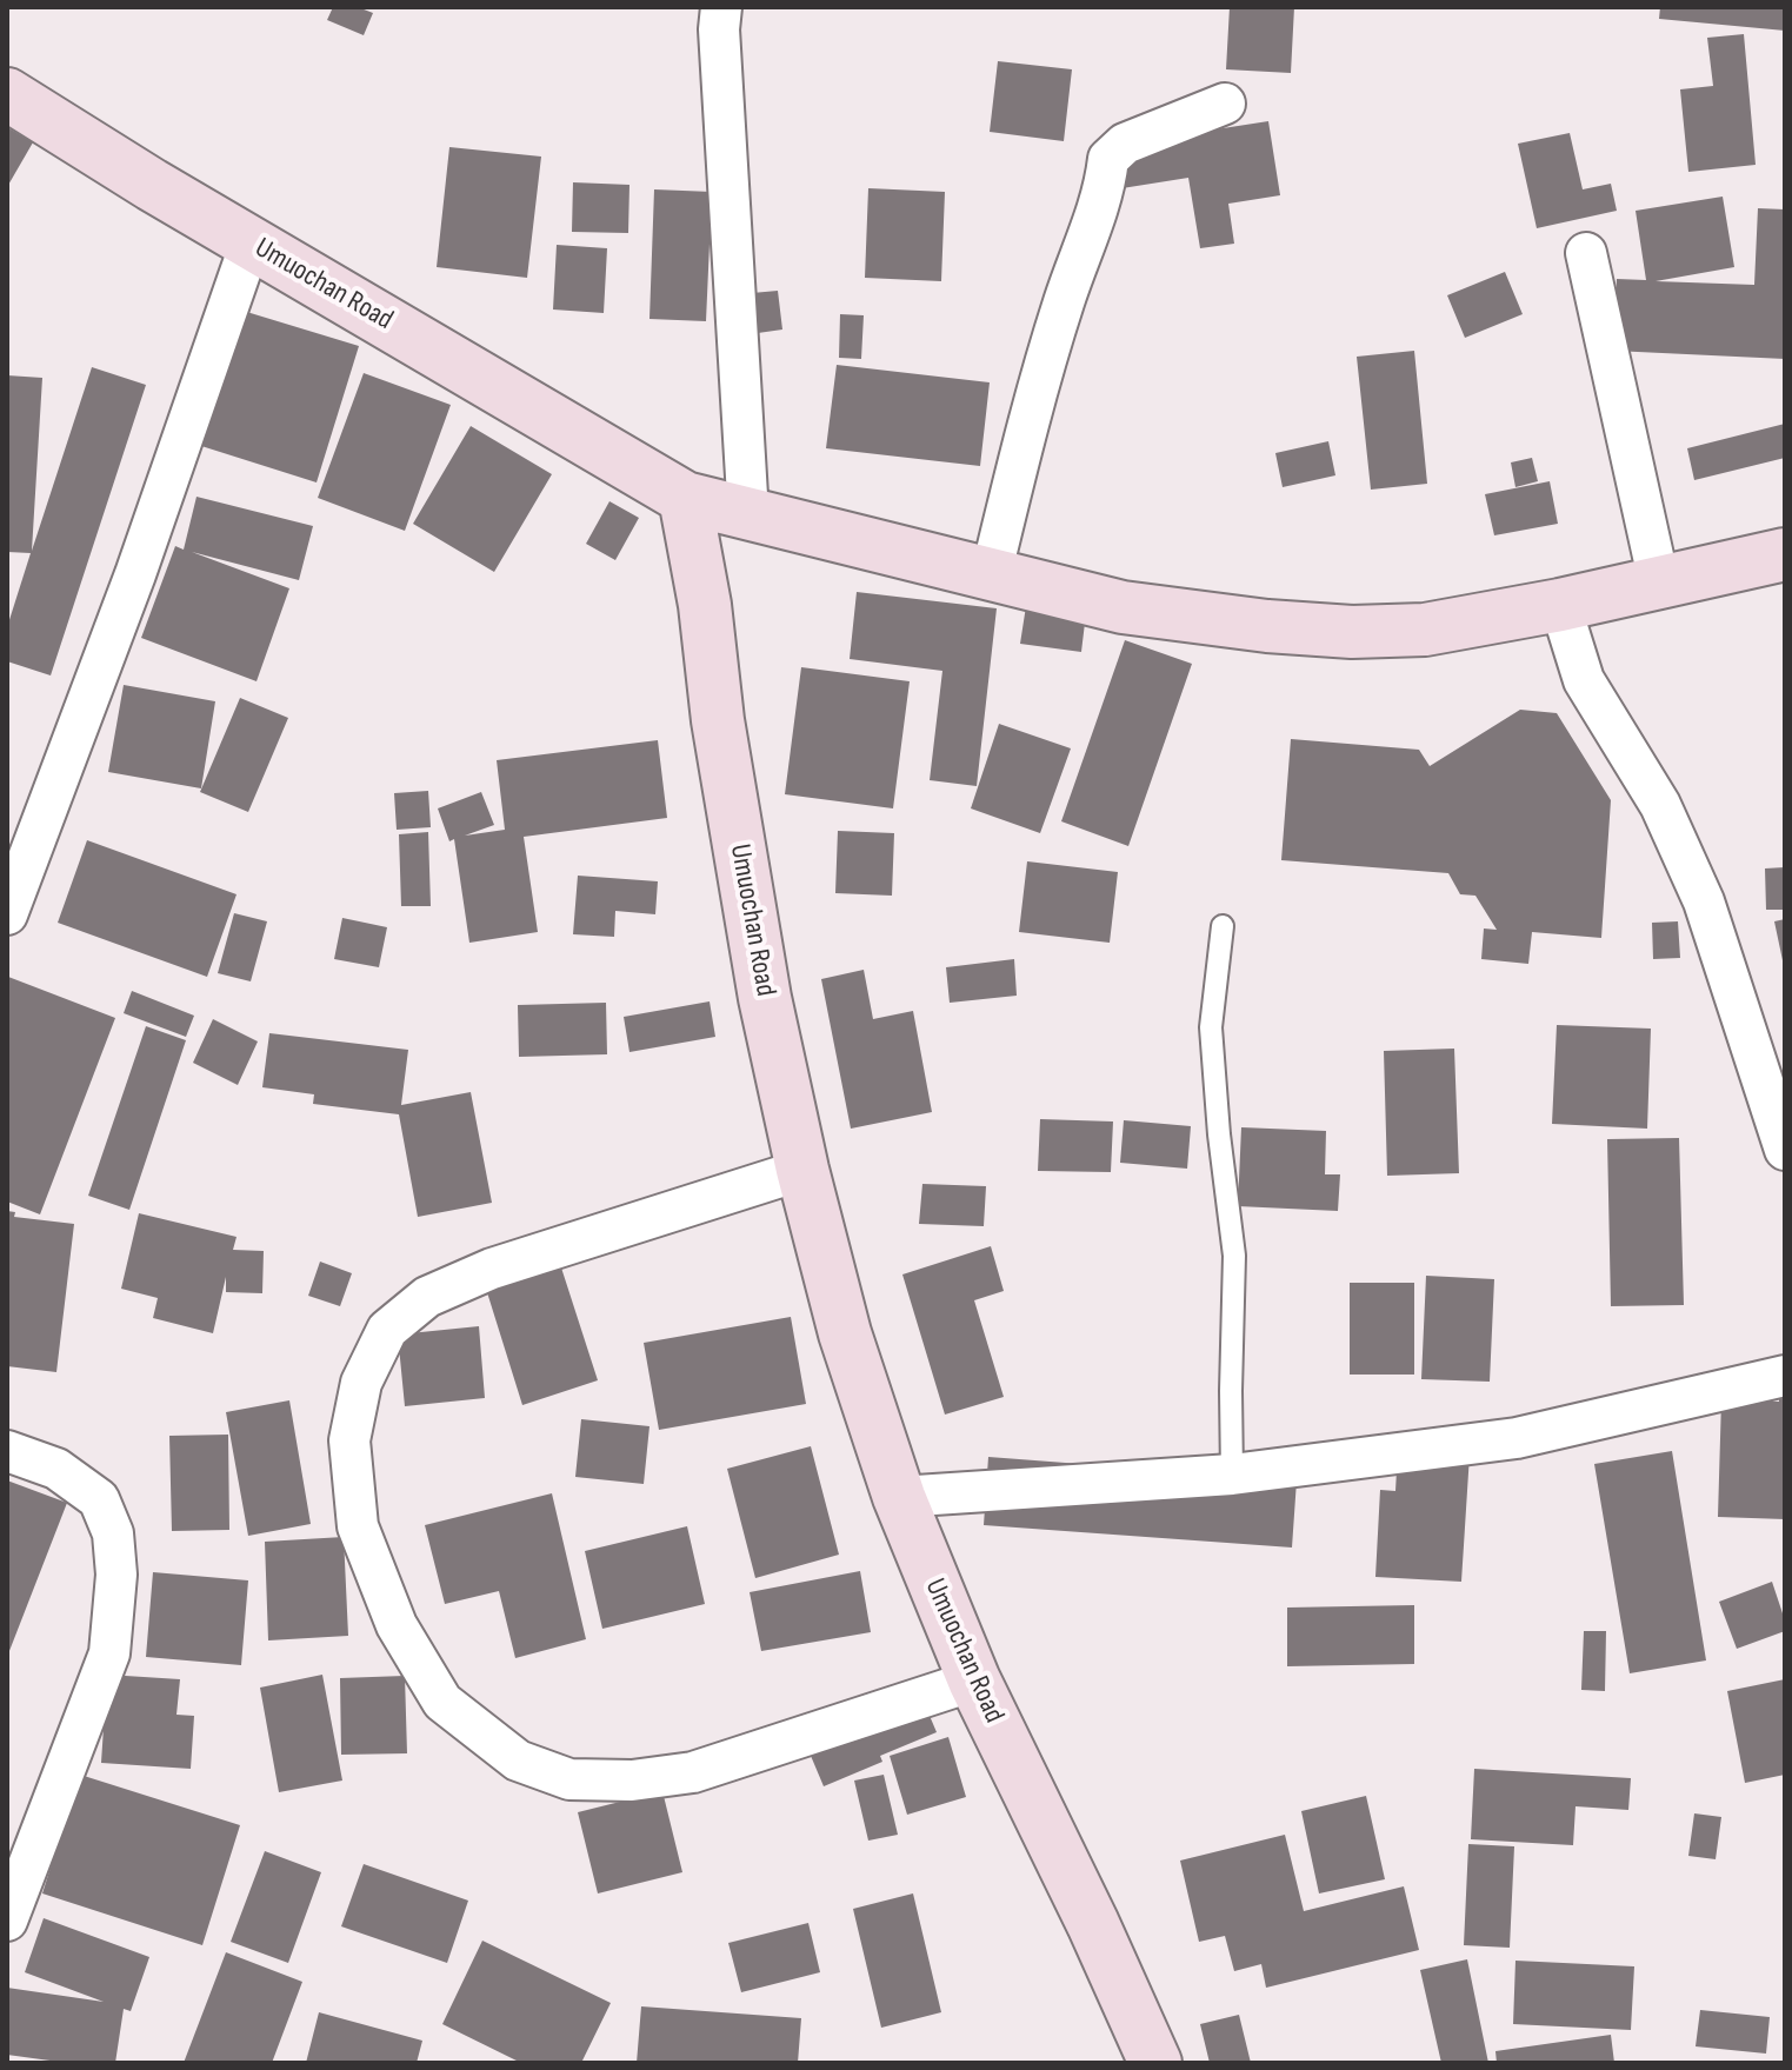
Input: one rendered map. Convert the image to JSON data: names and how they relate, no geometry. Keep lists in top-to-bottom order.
{
  "streets": {
    "street": ["Umuochan Road"]
  }
}
